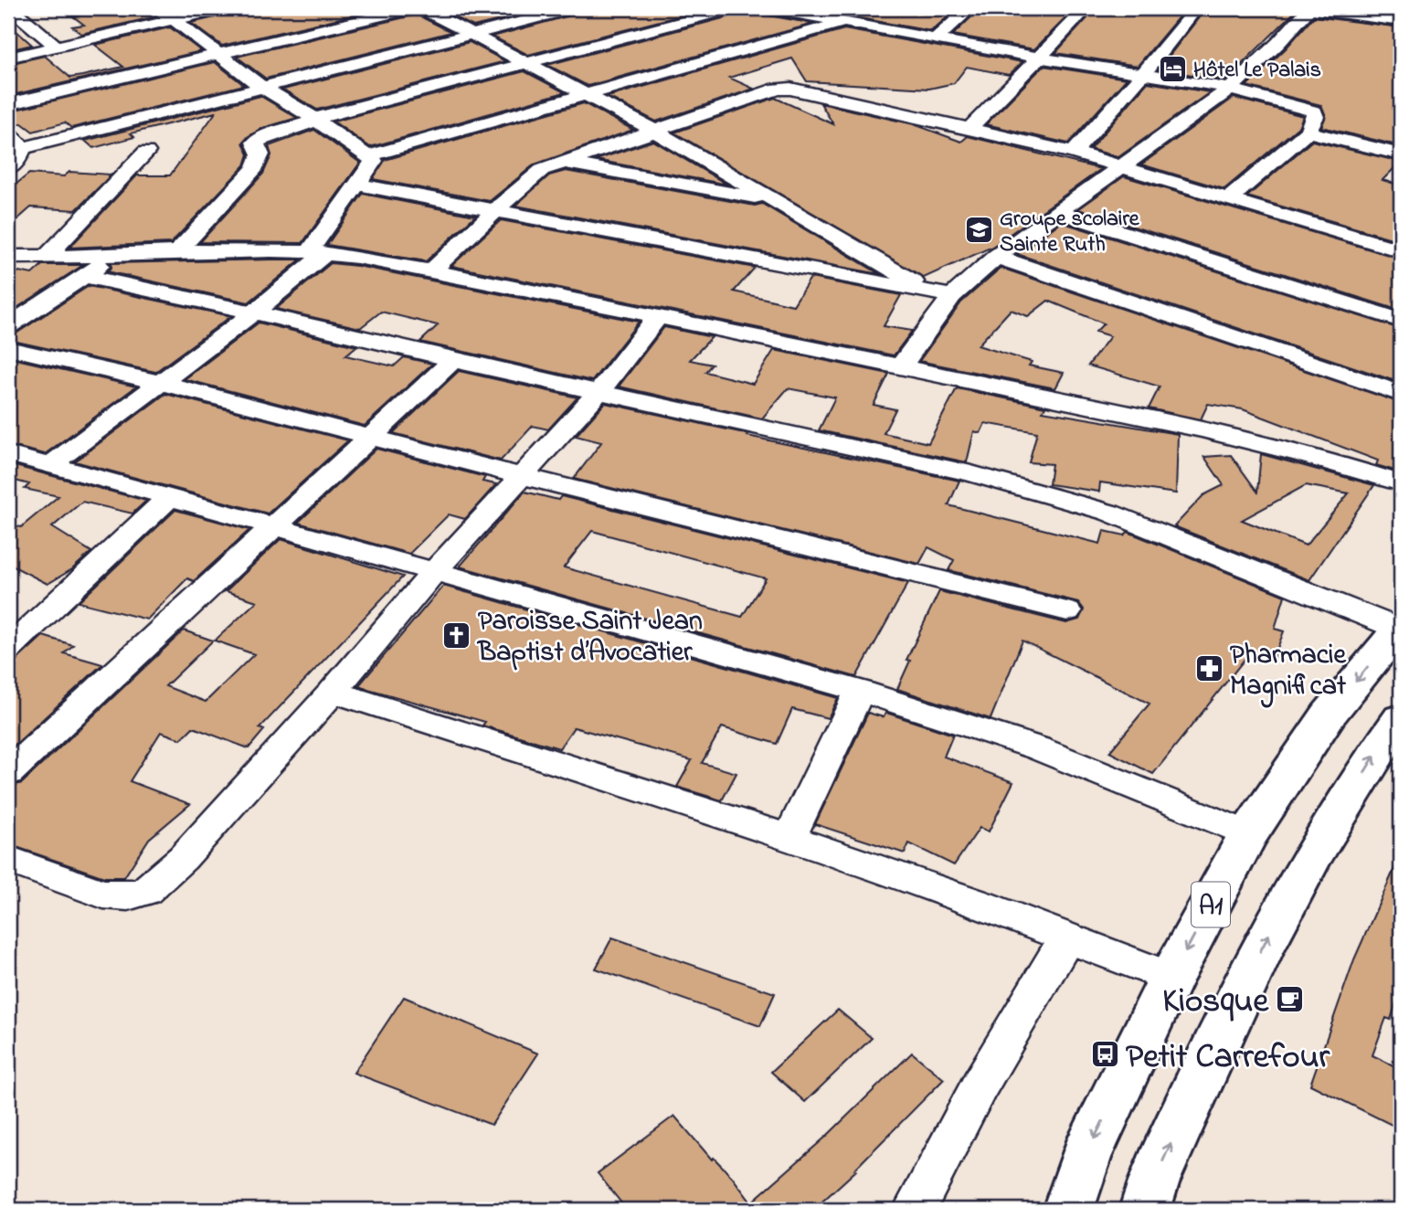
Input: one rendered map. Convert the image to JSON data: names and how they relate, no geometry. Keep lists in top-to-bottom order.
{
  "streets": {
    "main road": ["A1"]
  },
  "places": {
    "hotel": ["Hôtel Le Palais"],
    "school or university": ["Groupe scolaire Sainte Ruth"],
    "church": ["Paroisse Saint Jean Baptist d’Avocatier"],
    "pharmacy": ["Pharmacie Magnificat"],
    "cafe": ["Kiosque"],
    "bus stop": ["Petit Carrefour"]
  }
}
